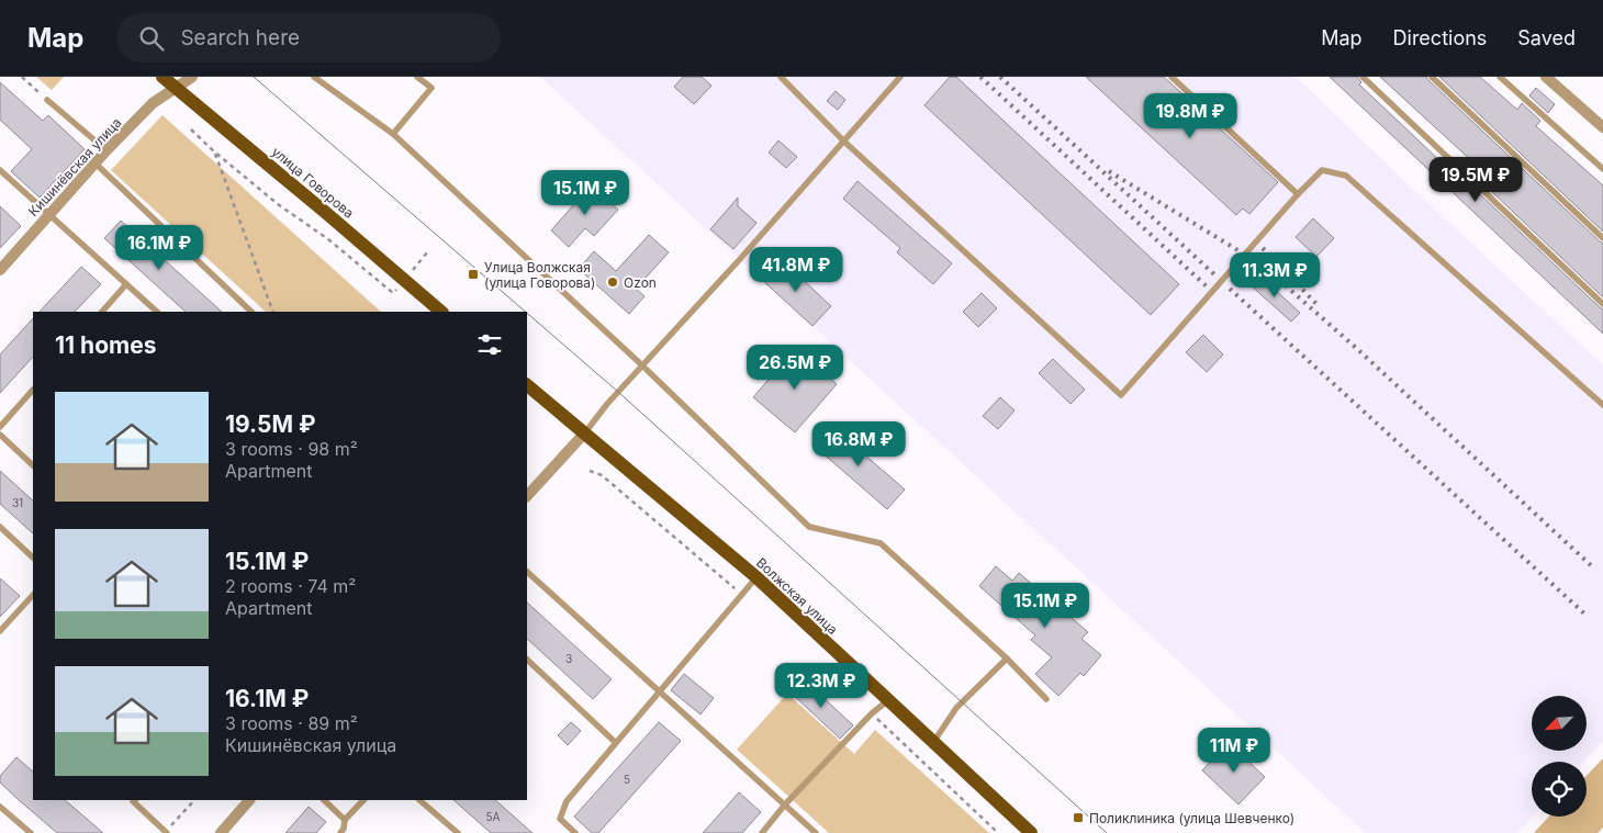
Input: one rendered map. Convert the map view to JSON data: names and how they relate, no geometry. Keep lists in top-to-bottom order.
{
  "streets": {
    "main road": ["улица Говорова", "Волжская улица"],
    "street": ["Кишинёвская улица"]
  },
  "crossings": [
    ["Кишинёвская улица", "улица Говорова"]
  ],
  "places": {
    "transit": ["Улица Волжская (улица Говорова)", "Поликлиника (улица Шевченко)"],
    "other": ["Ozon"]
  },
  "house_numbers": [
    "31",
    "3",
    "5",
    "5А"
  ],
  "north": "bottom left",
  "page": {
    "header": "Map",
    "search": "Search here",
    "nav": ["Map", "Directions", "Saved"],
    "price": [
      "19.8M ₽",
      "19.5M ₽",
      "15.1M ₽",
      "16.1M ₽",
      "41.8M ₽",
      "11.3M ₽",
      "26.5M ₽",
      "16.8M ₽",
      "15.1M ₽",
      "12.3M ₽",
      "11M ₽"
    ],
    "heading": "11 homes",
    "list": [
      {
        "name": "19.5M ₽",
        "note": "3 rooms · 98 m² · Apartment"
      },
      {
        "name": "15.1M ₽",
        "note": "2 rooms · 74 m² · Apartment"
      },
      {
        "name": "16.1M ₽",
        "note": "3 rooms · 89 m² · Кишинёвская улица"
      }
    ]
  }
}
